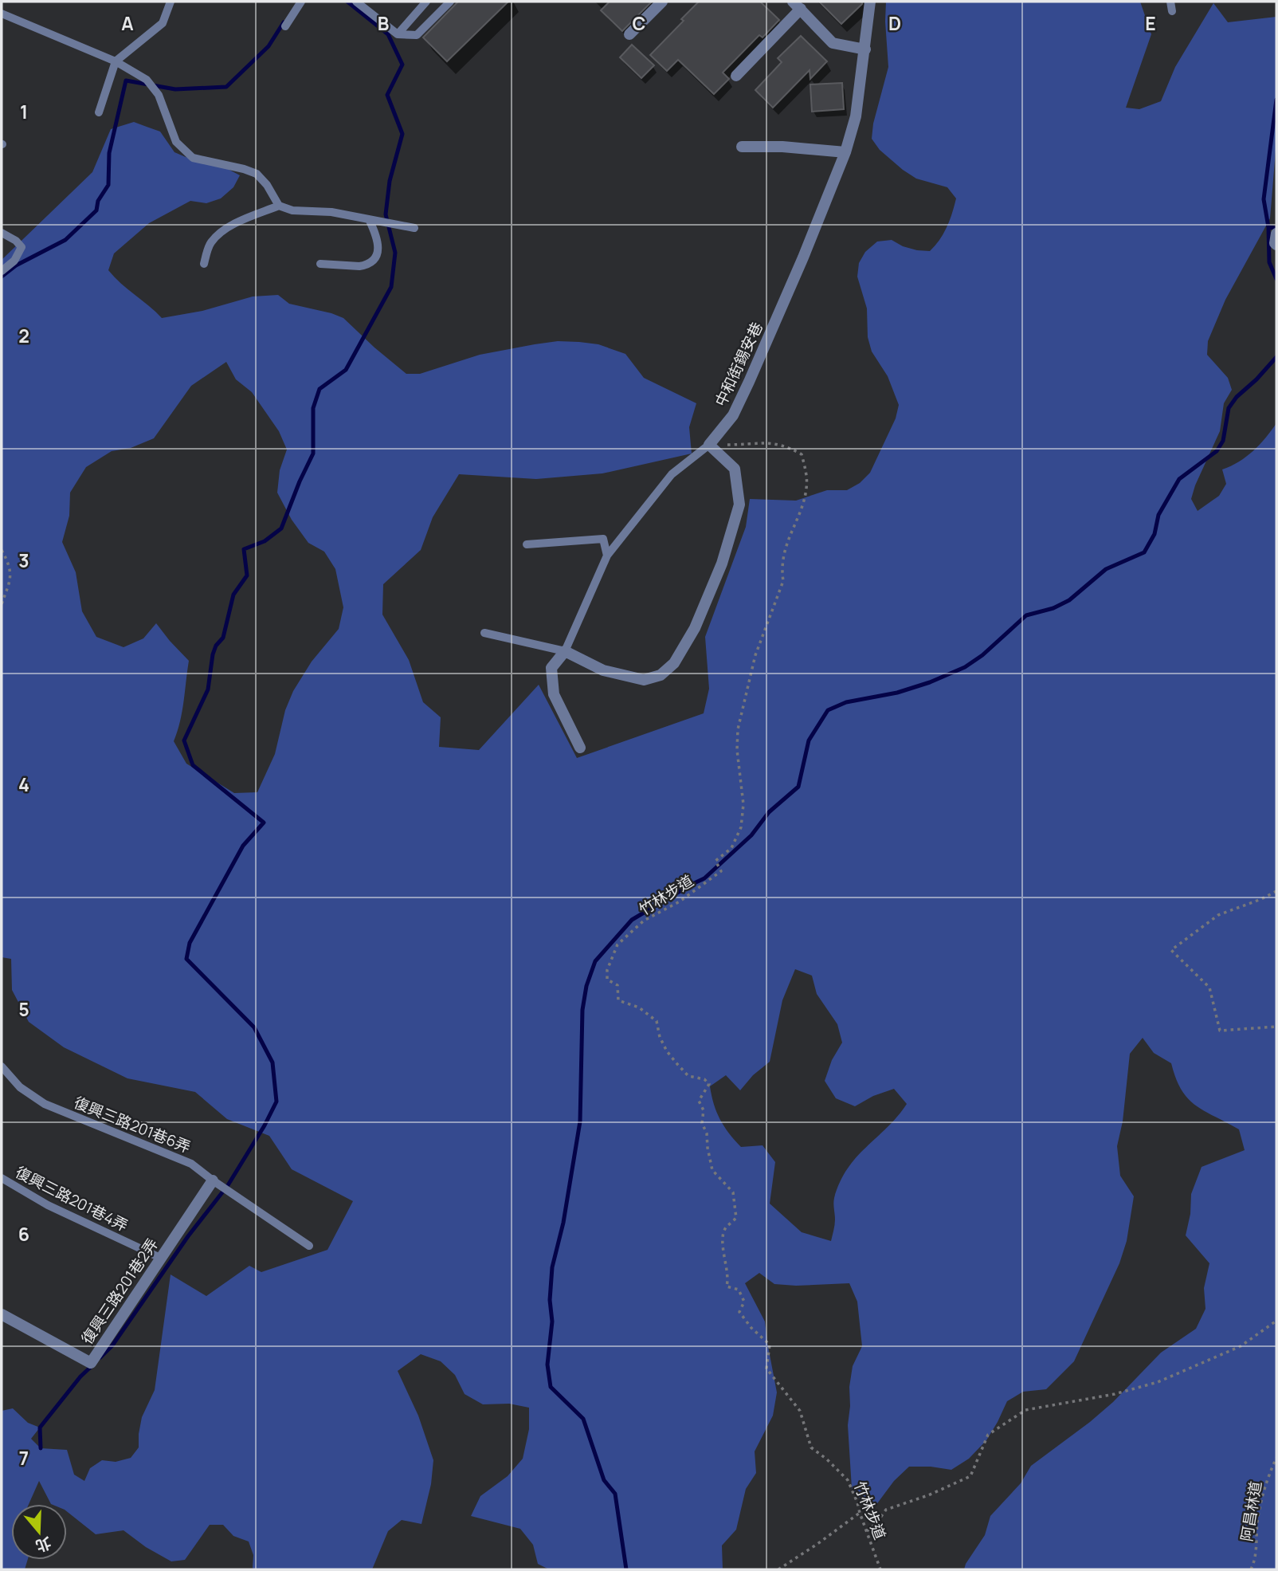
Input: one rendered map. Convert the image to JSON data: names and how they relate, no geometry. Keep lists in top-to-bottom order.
{
  "streets": {
    "street": ["中和街錫安巷", "復興三路201巷2弄"],
    "lane": ["復興三路201巷6弄", "復興三路201巷4弄"],
    "path": ["竹林步道", "阿昌林道"]
  },
  "crossings": [
    ["中和街錫安巷", "竹林步道"],
    ["復興三路201巷6弄", "復興三路201巷2弄"],
    ["復興三路201巷4弄", "復興三路201巷2弄"]
  ],
  "north": "bottom",
  "grid": {
    "columns": [
      "A",
      "B",
      "C",
      "D",
      "E"
    ],
    "rows": [
      "1",
      "2",
      "3",
      "4",
      "5",
      "6",
      "7"
    ]
  }
}
